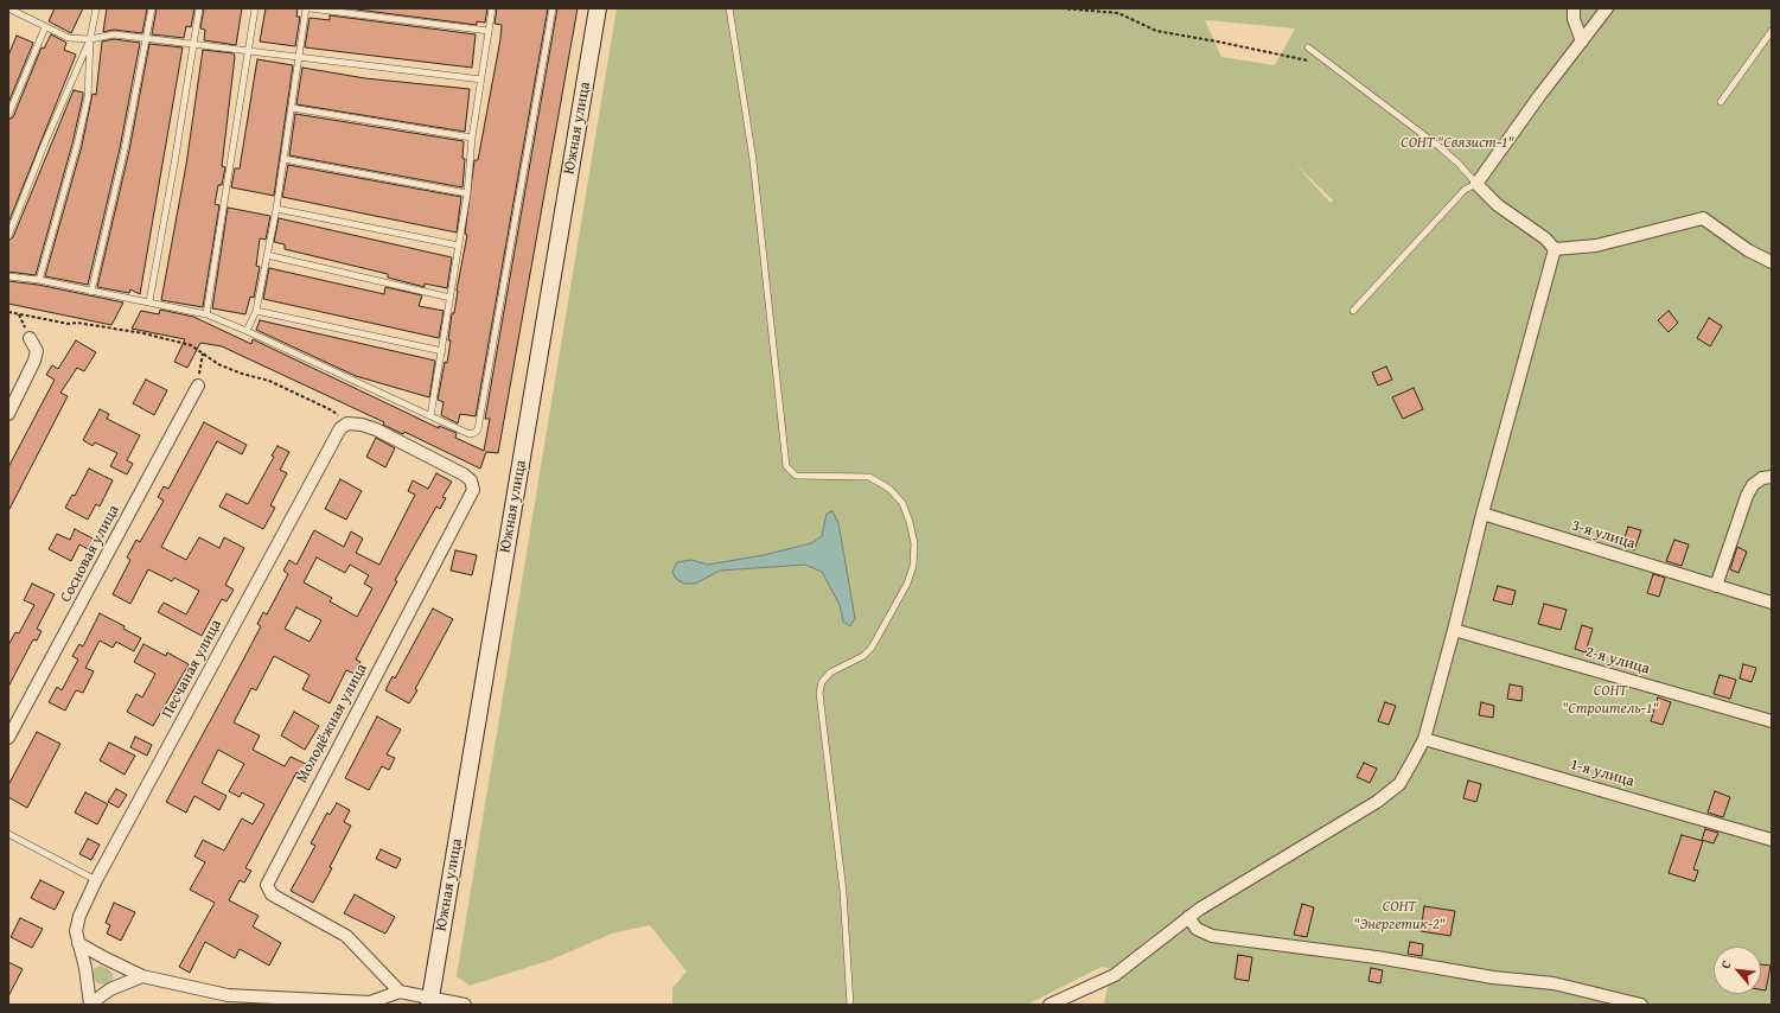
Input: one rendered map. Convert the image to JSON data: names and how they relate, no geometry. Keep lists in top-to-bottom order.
{
  "streets": {
    "main road": ["Южная улица"],
    "street": [
      "3-я улица",
      "Сосновая улица",
      "2-я улица",
      "Песчаная улица",
      "Молодёжная улица",
      "1-я улица"
    ]
  },
  "crossings": [
    ["Песчаная улица", "Молодёжная улица"]
  ],
  "parks": ["СОНТ \"Связист-1\"", "СОНТ \"Строитель-1\"", "СОНТ \"Энергетик-2\""],
  "north": "top left"
}
